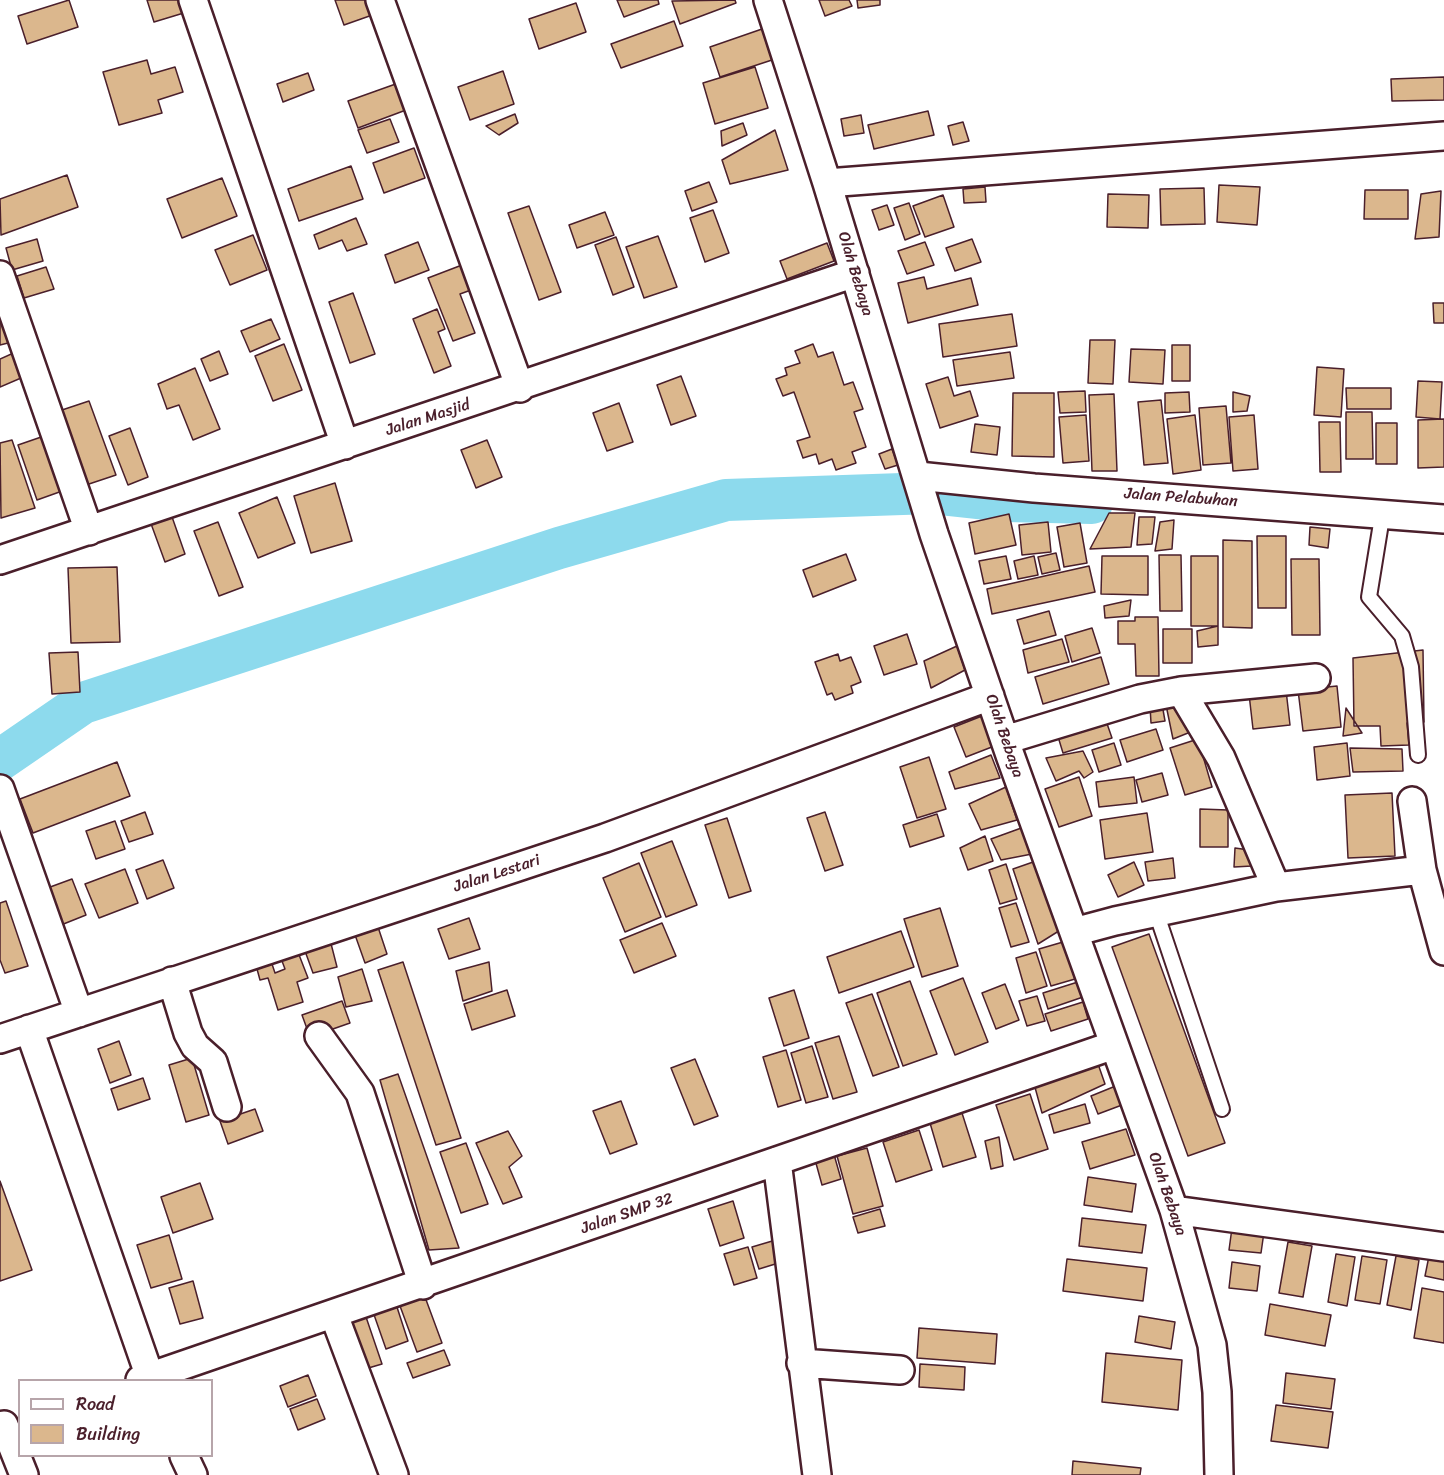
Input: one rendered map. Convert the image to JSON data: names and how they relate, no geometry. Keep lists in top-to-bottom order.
{
  "streets": {
    "street": [
      "Olah Bebaya",
      "Jalan Masjid",
      "Jalan Pelabuhan",
      "Jalan Lestari",
      "Jalan SMP 32"
    ]
  },
  "crossings": [
    ["Olah Bebaya", "Jalan Masjid"],
    ["Olah Bebaya", "Jalan Pelabuhan"],
    ["Olah Bebaya", "Jalan Lestari"],
    ["Olah Bebaya", "Jalan SMP 32"]
  ],
  "legend": ["Road", "Building"]
}
